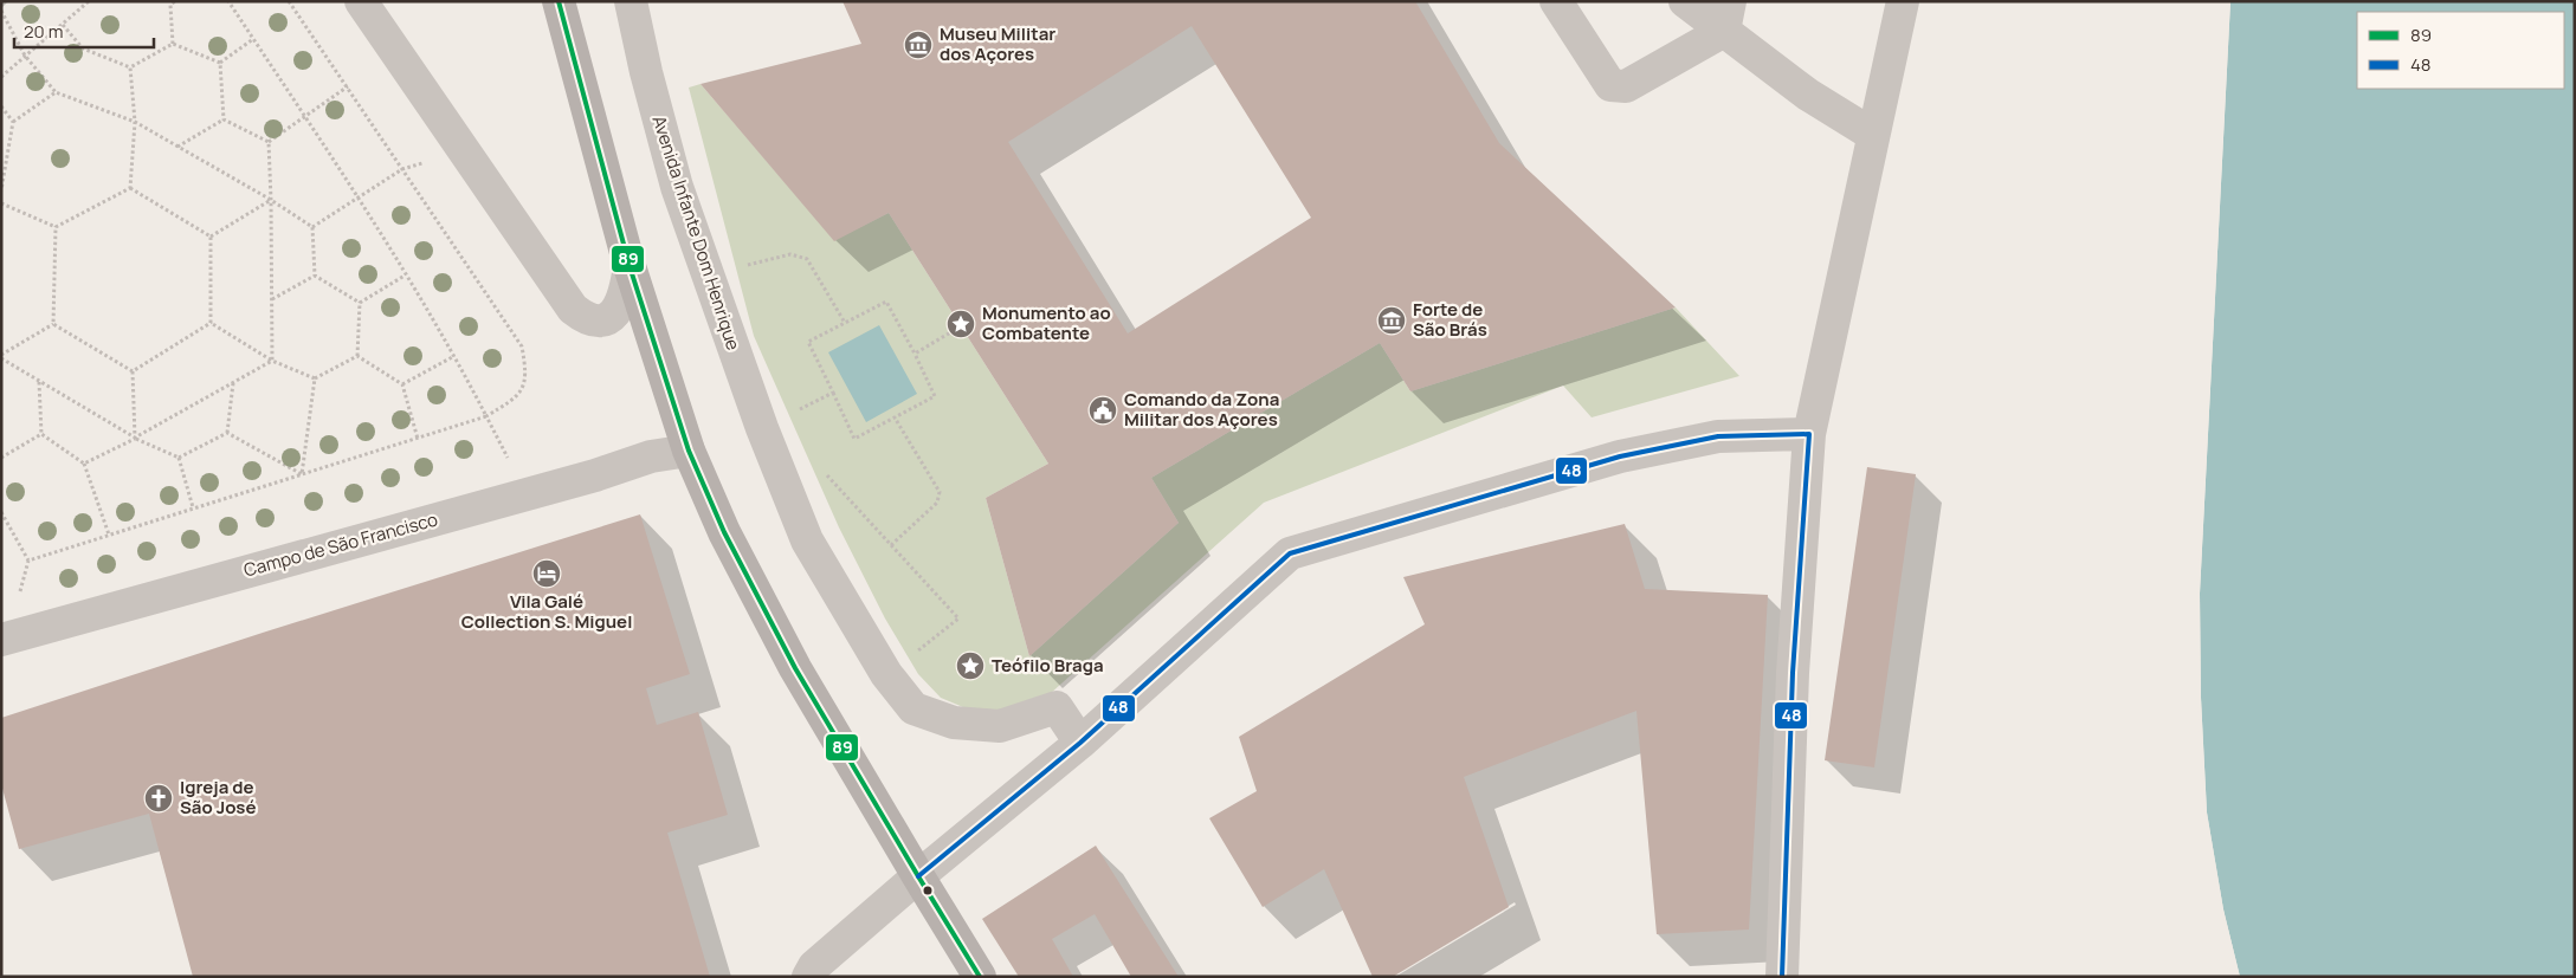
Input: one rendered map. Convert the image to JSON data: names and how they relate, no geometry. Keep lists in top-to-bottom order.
{
  "streets": {
    "street": ["Avenida Infante Dom Henrique", "Campo de São Francisco"]
  },
  "places": {
    "museum": ["Museu Militar dos Açores", "Forte de São Brás"],
    "place": ["Monumento ao Combatente", "Teófilo Braga"],
    "public building": ["Comando da Zona Militar dos Açores"],
    "hotel": ["Vila Galé Collection S. Miguel"],
    "church": ["Igreja de São José"]
  },
  "lines": ["transit line 89", "transit line 48"],
  "legend": ["89", "48"],
  "scale_bar": "20 m"
}
